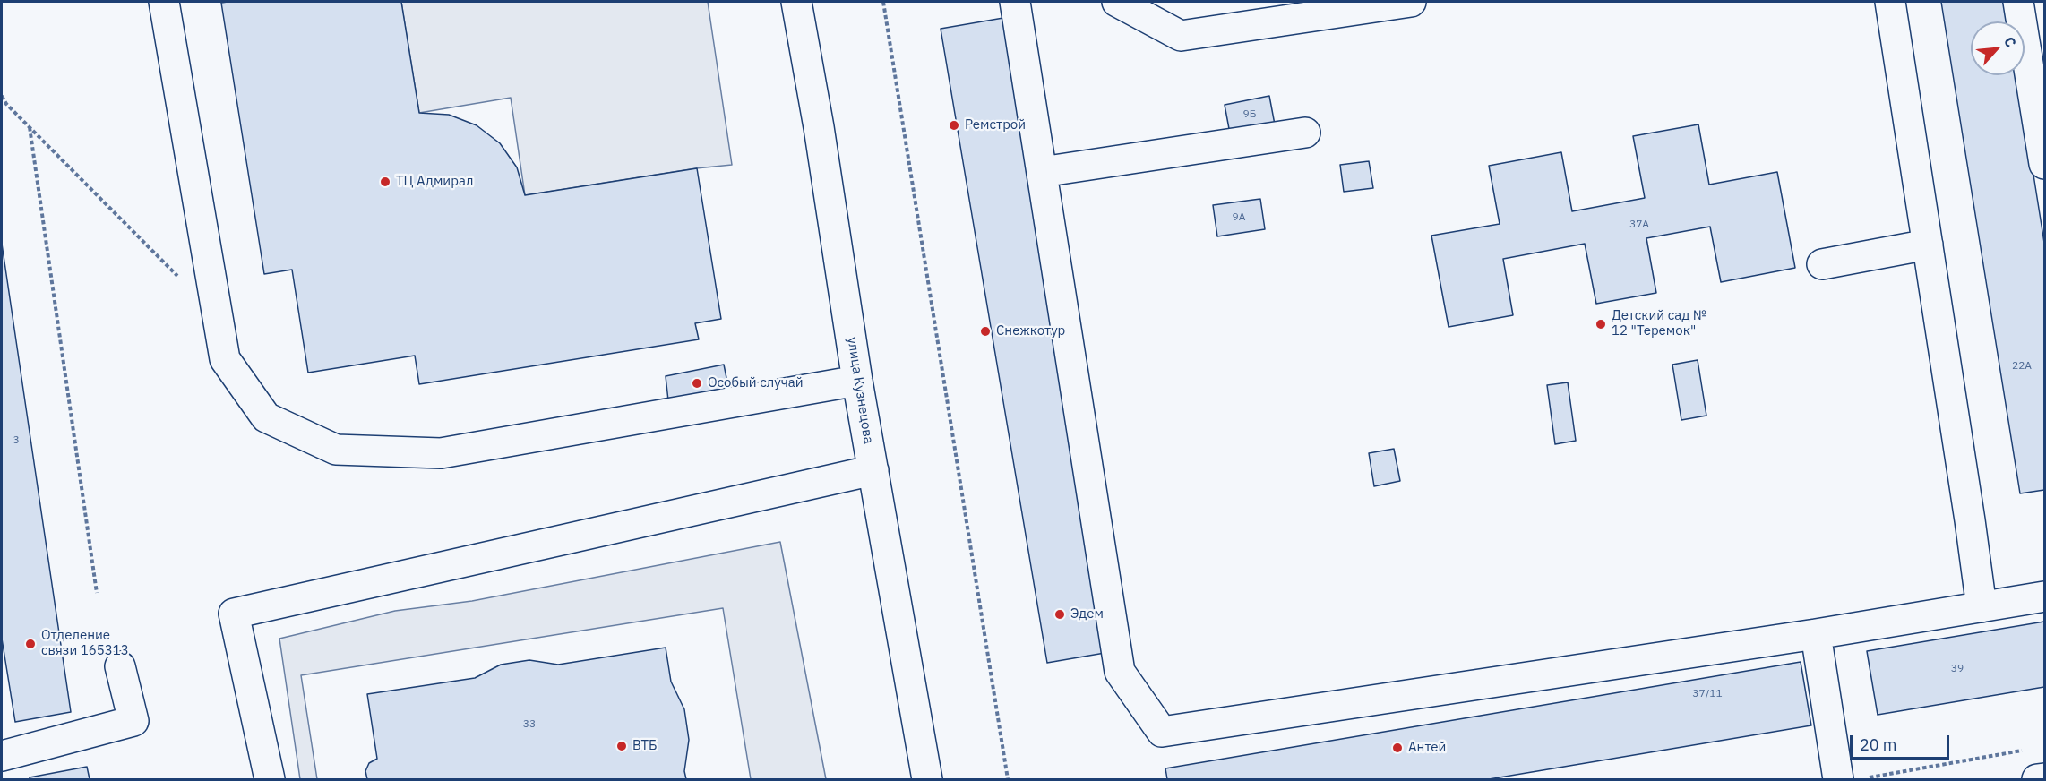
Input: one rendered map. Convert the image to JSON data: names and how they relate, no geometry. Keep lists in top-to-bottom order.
{
  "streets": {
    "street": ["улица Кузнецова"]
  },
  "places": [
    "Ремстрой",
    "ТЦ Адмирал",
    "Детский сад № 12 \"Теремок\"",
    "Снежкотур",
    "Особый случай",
    "Эдем",
    "Отделение связи 165313",
    "ВТБ",
    "Антей"
  ],
  "house_numbers": [
    "9Б",
    "9А",
    "37А",
    "22А",
    "3",
    "39",
    "37/11",
    "33"
  ],
  "scale_bar": "20 m",
  "north": "top right"
}
